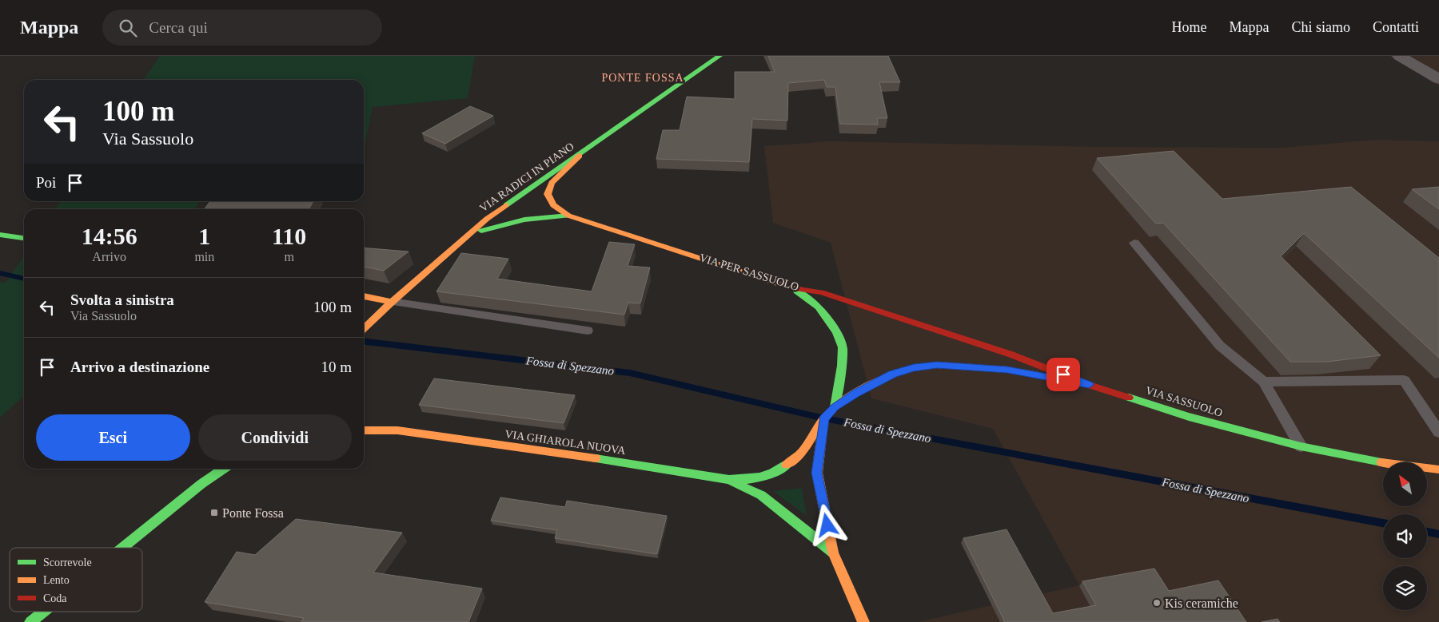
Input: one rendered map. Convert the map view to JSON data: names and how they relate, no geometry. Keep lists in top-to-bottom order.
{
  "streets": {
    "street": [
      "VIA RADICI IN PIANO",
      "VIA PER SASSUOLO",
      "VIA SASSUOLO",
      "VIA GHIAROLA NUOVA"
    ]
  },
  "crossings": [
    ["VIA PER SASSUOLO", "VIA SASSUOLO"]
  ],
  "districts": ["PONTE FOSSA"],
  "water": ["Fossa di Spezzano"],
  "places": {
    "transit": ["Ponte Fossa"],
    "other": ["Kis ceramiche"]
  },
  "legend": ["Scorrevole", "Lento", "Coda"],
  "north": "top left",
  "page": {
    "header": "Mappa",
    "search": "Cerca qui",
    "nav": [
      "Home",
      "Mappa",
      "Chi siamo",
      "Contatti"
    ],
    "turn": ["100 m", "Via Sassuolo"],
    "then": "Poi",
    "eta": [
      "14:56",
      "Arrivo",
      "1",
      "min",
      "110",
      "m"
    ],
    "list": [
      {
        "name": "Svolta a sinistra",
        "note": "Via Sassuolo",
        "value": "100 m"
      },
      {
        "name": "Arrivo a destinazione",
        "value": "10 m"
      }
    ],
    "buttons": ["Esci", "Condividi"]
  }
}
